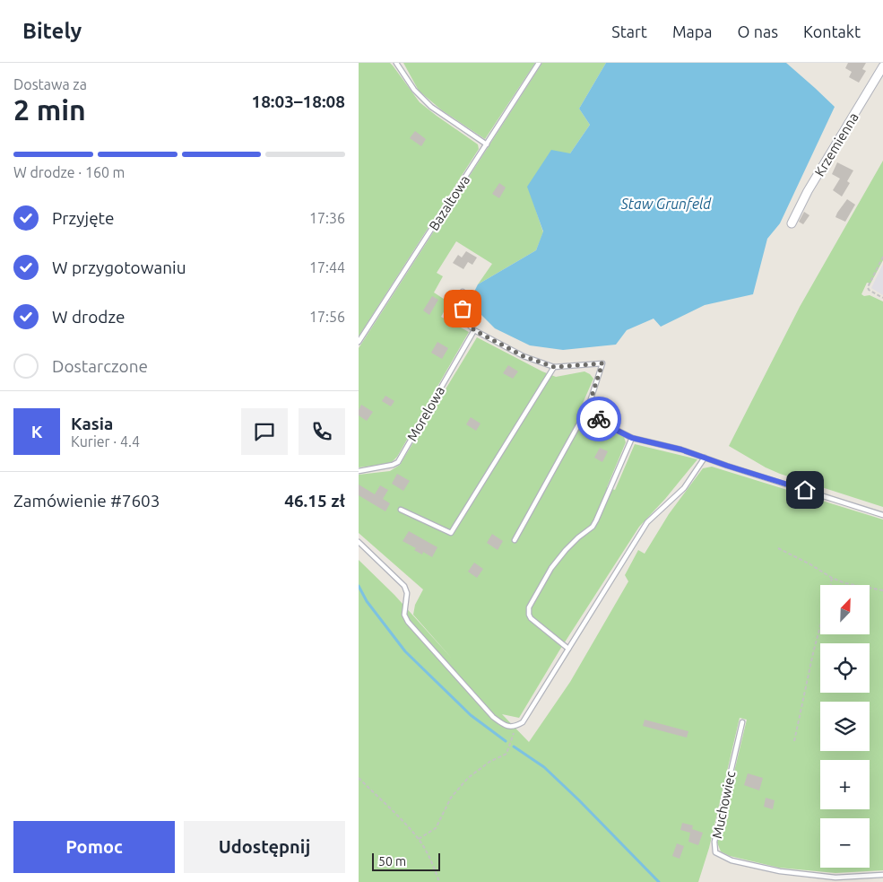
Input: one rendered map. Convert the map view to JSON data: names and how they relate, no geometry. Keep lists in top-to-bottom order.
{
  "streets": {
    "street": ["Krzemienna"],
    "lane": ["Bazaltowa", "Morelowa", "Muchowiec"]
  },
  "water": ["Staw Grunfeld"],
  "scale_bar": "50 m",
  "north": "top right",
  "page": {
    "header": "Bitely",
    "nav": [
      "Start",
      "Mapa",
      "O nas",
      "Kontakt"
    ],
    "heading": ["2 min", "Dostawa za", "18:03–18:08"],
    "panel": [
      "Kasia",
      "Kurier · 4.4",
      "Zamówienie #7603",
      "46.15 zł"
    ],
    "bar": "W drodze · 160 m",
    "list": [
      ["Przyjęte", "17:36"],
      ["W przygotowaniu", "17:44"],
      ["W drodze", "17:56"],
      "Dostarczone"
    ],
    "round": "K",
    "map_buttons": ["+", "−"],
    "buttons": ["Pomoc", "Udostępnij"],
    "scale": "50 m"
  }
}
